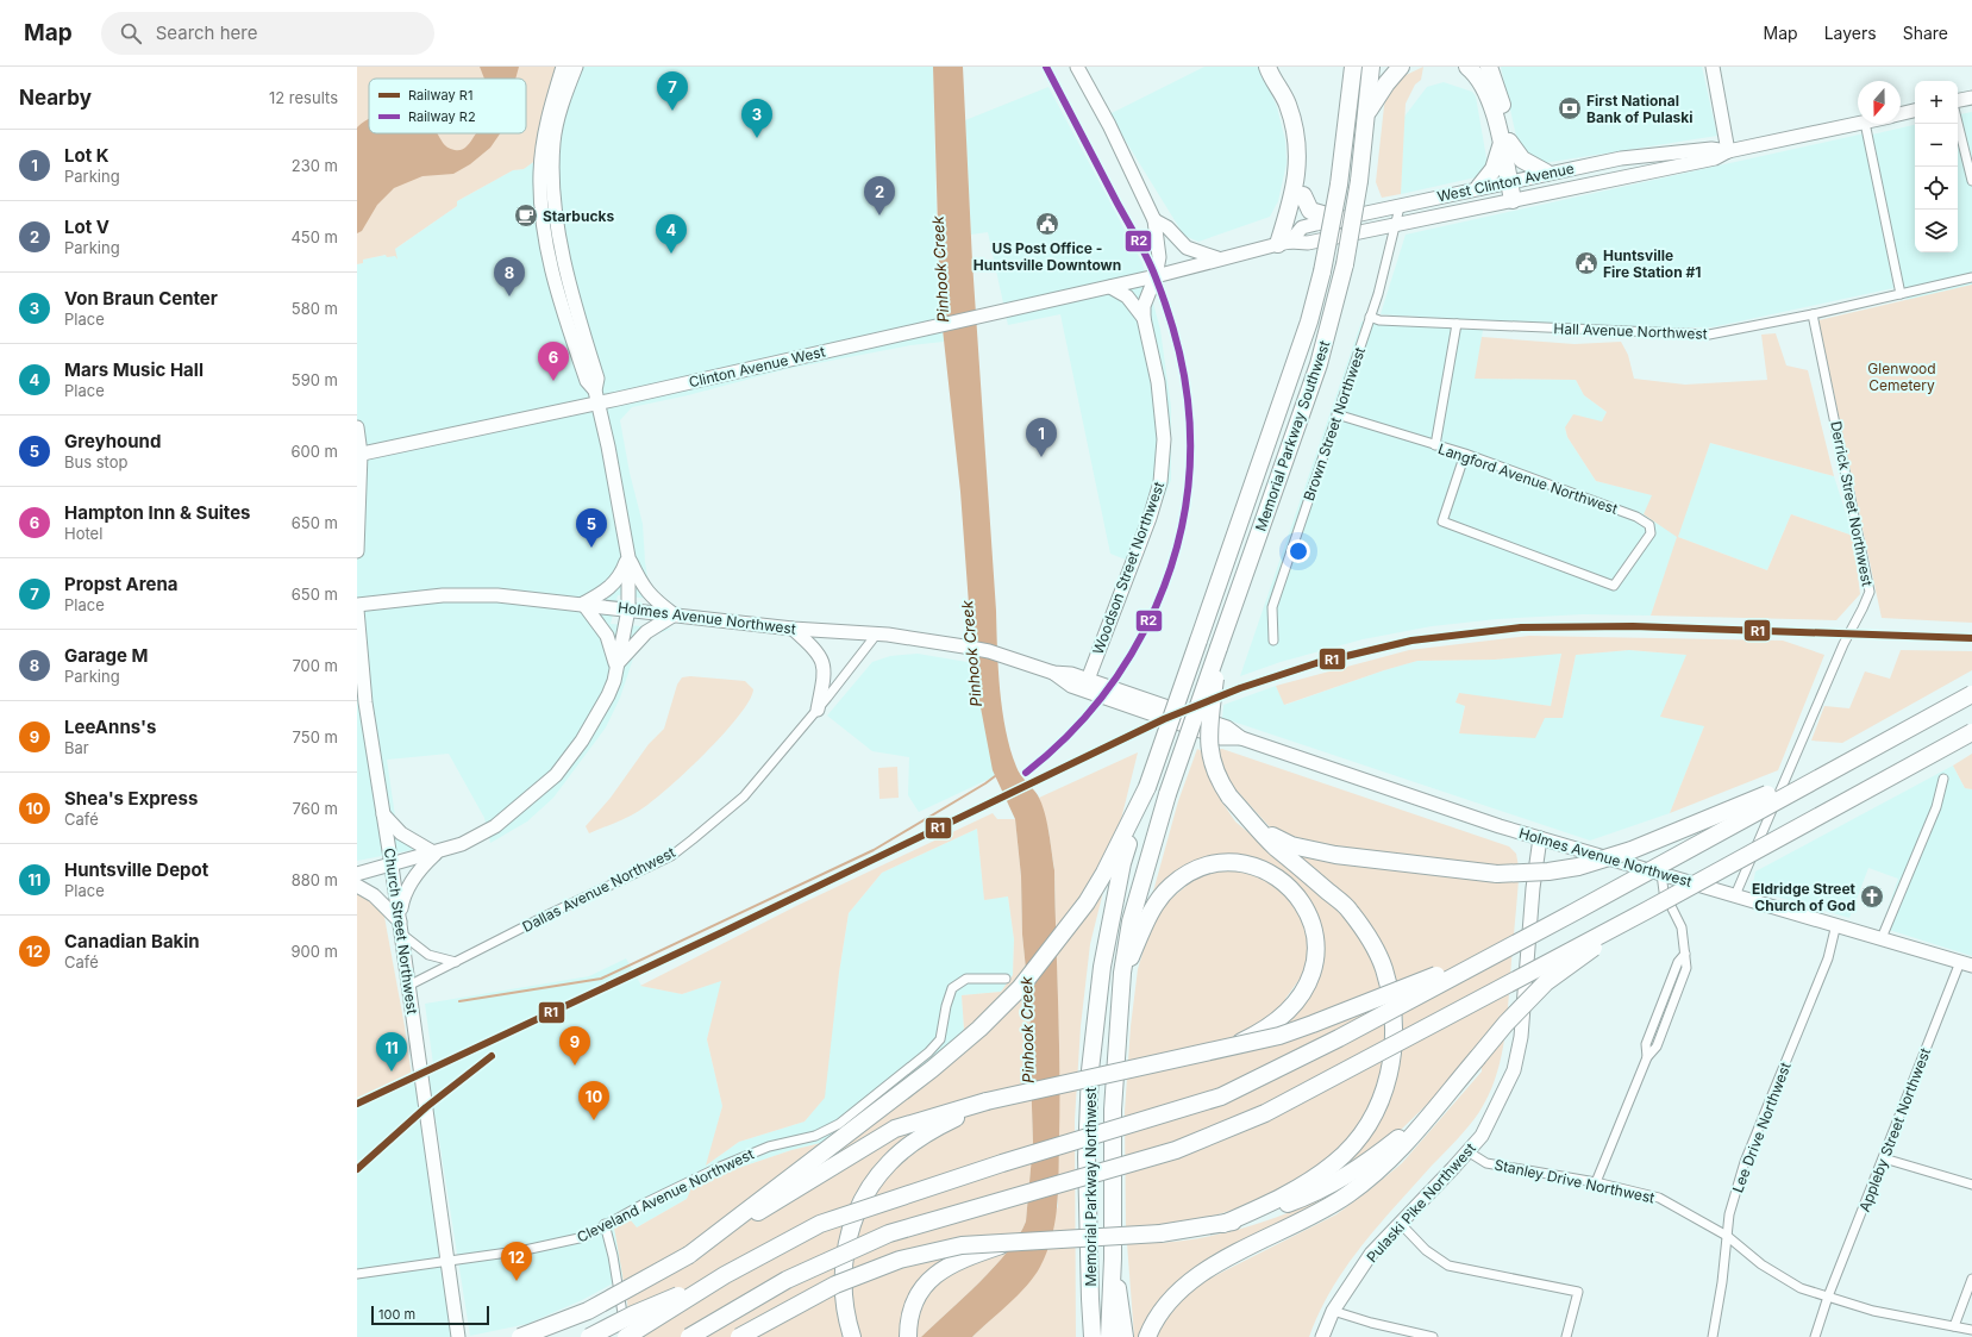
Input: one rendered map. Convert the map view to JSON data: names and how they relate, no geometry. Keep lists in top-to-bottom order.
{
  "streets": {
    "highway": ["Memorial Parkway Southwest", "Memorial Parkway Northwest"],
    "street": [
      "West Clinton Avenue",
      "Hall Avenue Northwest",
      "Clinton Avenue West",
      "Brown Street Northwest",
      "Langford Avenue Northwest",
      "Derrick Street Northwest",
      "Woodson Street Northwest",
      "Holmes Avenue Northwest",
      "Dallas Avenue Northwest",
      "Church Street Northwest",
      "Lee Drive Northwest",
      "Appleby Street Northwest",
      "Stanley Drive Northwest",
      "Cleveland Avenue Northwest",
      "Pulaski Pike Northwest"
    ]
  },
  "crossings": [
    ["West Clinton Avenue", "Clinton Avenue West"],
    ["West Clinton Avenue", "Brown Street Northwest"],
    ["West Clinton Avenue", "Woodson Street Northwest"],
    ["Hall Avenue Northwest", "Brown Street Northwest"],
    ["Hall Avenue Northwest", "Derrick Street Northwest"],
    ["Clinton Avenue West", "Woodson Street Northwest"],
    ["Brown Street Northwest", "Langford Avenue Northwest"],
    ["Memorial Parkway Southwest", "Memorial Parkway Northwest"],
    ["Derrick Street Northwest", "Holmes Avenue Northwest"],
    ["Woodson Street Northwest", "Holmes Avenue Northwest"],
    ["Holmes Avenue Northwest", "Dallas Avenue Northwest"],
    ["Holmes Avenue Northwest", "Lee Drive Northwest"],
    ["Holmes Avenue Northwest", "Appleby Street Northwest"],
    ["Holmes Avenue Northwest", "Pulaski Pike Northwest"],
    ["Dallas Avenue Northwest", "Church Street Northwest"],
    ["Church Street Northwest", "Cleveland Avenue Northwest"],
    ["Lee Drive Northwest", "Stanley Drive Northwest"],
    ["Appleby Street Northwest", "Stanley Drive Northwest"],
    ["Stanley Drive Northwest", "Pulaski Pike Northwest"]
  ],
  "water": ["Pinhook Creek"],
  "parks": ["Glenwood Cemetery"],
  "places": {
    "bank": ["First National Bank of Pulaski"],
    "cafe": ["Starbucks"],
    "public building": ["US Post Office - Huntsville Downtown", "Huntsville Fire Station #1"],
    "church": ["Eldridge Street Church of God"]
  },
  "lines": ["rail line R2", "rail line R1"],
  "legend": ["Railway R1", "Railway R2"],
  "scale_bar": "100 m",
  "north": "bottom",
  "page": {
    "header": "Map",
    "search": "Search here",
    "nav": ["Map", "Layers", "Share"],
    "heading": ["Nearby", "12 results"],
    "pins": [
      "7",
      "3",
      "2",
      "4",
      "8",
      "6",
      "1",
      "5",
      "9",
      "11",
      "10",
      "12"
    ],
    "map_buttons": ["+", "−"],
    "list": [
      {
        "mark": "1",
        "name": "Lot K",
        "note": "Parking",
        "value": "230 m"
      },
      {
        "mark": "2",
        "name": "Lot V",
        "note": "Parking",
        "value": "450 m"
      },
      {
        "mark": "3",
        "name": "Von Braun Center",
        "note": "Place",
        "value": "580 m"
      },
      {
        "mark": "4",
        "name": "Mars Music Hall",
        "note": "Place",
        "value": "590 m"
      },
      {
        "mark": "5",
        "name": "Greyhound",
        "note": "Bus stop",
        "value": "600 m"
      },
      {
        "mark": "6",
        "name": "Hampton Inn & Suites",
        "note": "Hotel",
        "value": "650 m"
      },
      {
        "mark": "7",
        "name": "Propst Arena",
        "note": "Place",
        "value": "650 m"
      },
      {
        "mark": "8",
        "name": "Garage M",
        "note": "Parking",
        "value": "700 m"
      },
      {
        "mark": "9",
        "name": "LeeAnns's",
        "note": "Bar",
        "value": "750 m"
      },
      {
        "mark": "10",
        "name": "Shea's Express",
        "note": "Café",
        "value": "760 m"
      },
      {
        "mark": "11",
        "name": "Huntsville Depot",
        "note": "Place",
        "value": "880 m"
      },
      {
        "mark": "12",
        "name": "Canadian Bakin",
        "note": "Café",
        "value": "900 m"
      }
    ],
    "scale": "100 m"
  }
}
